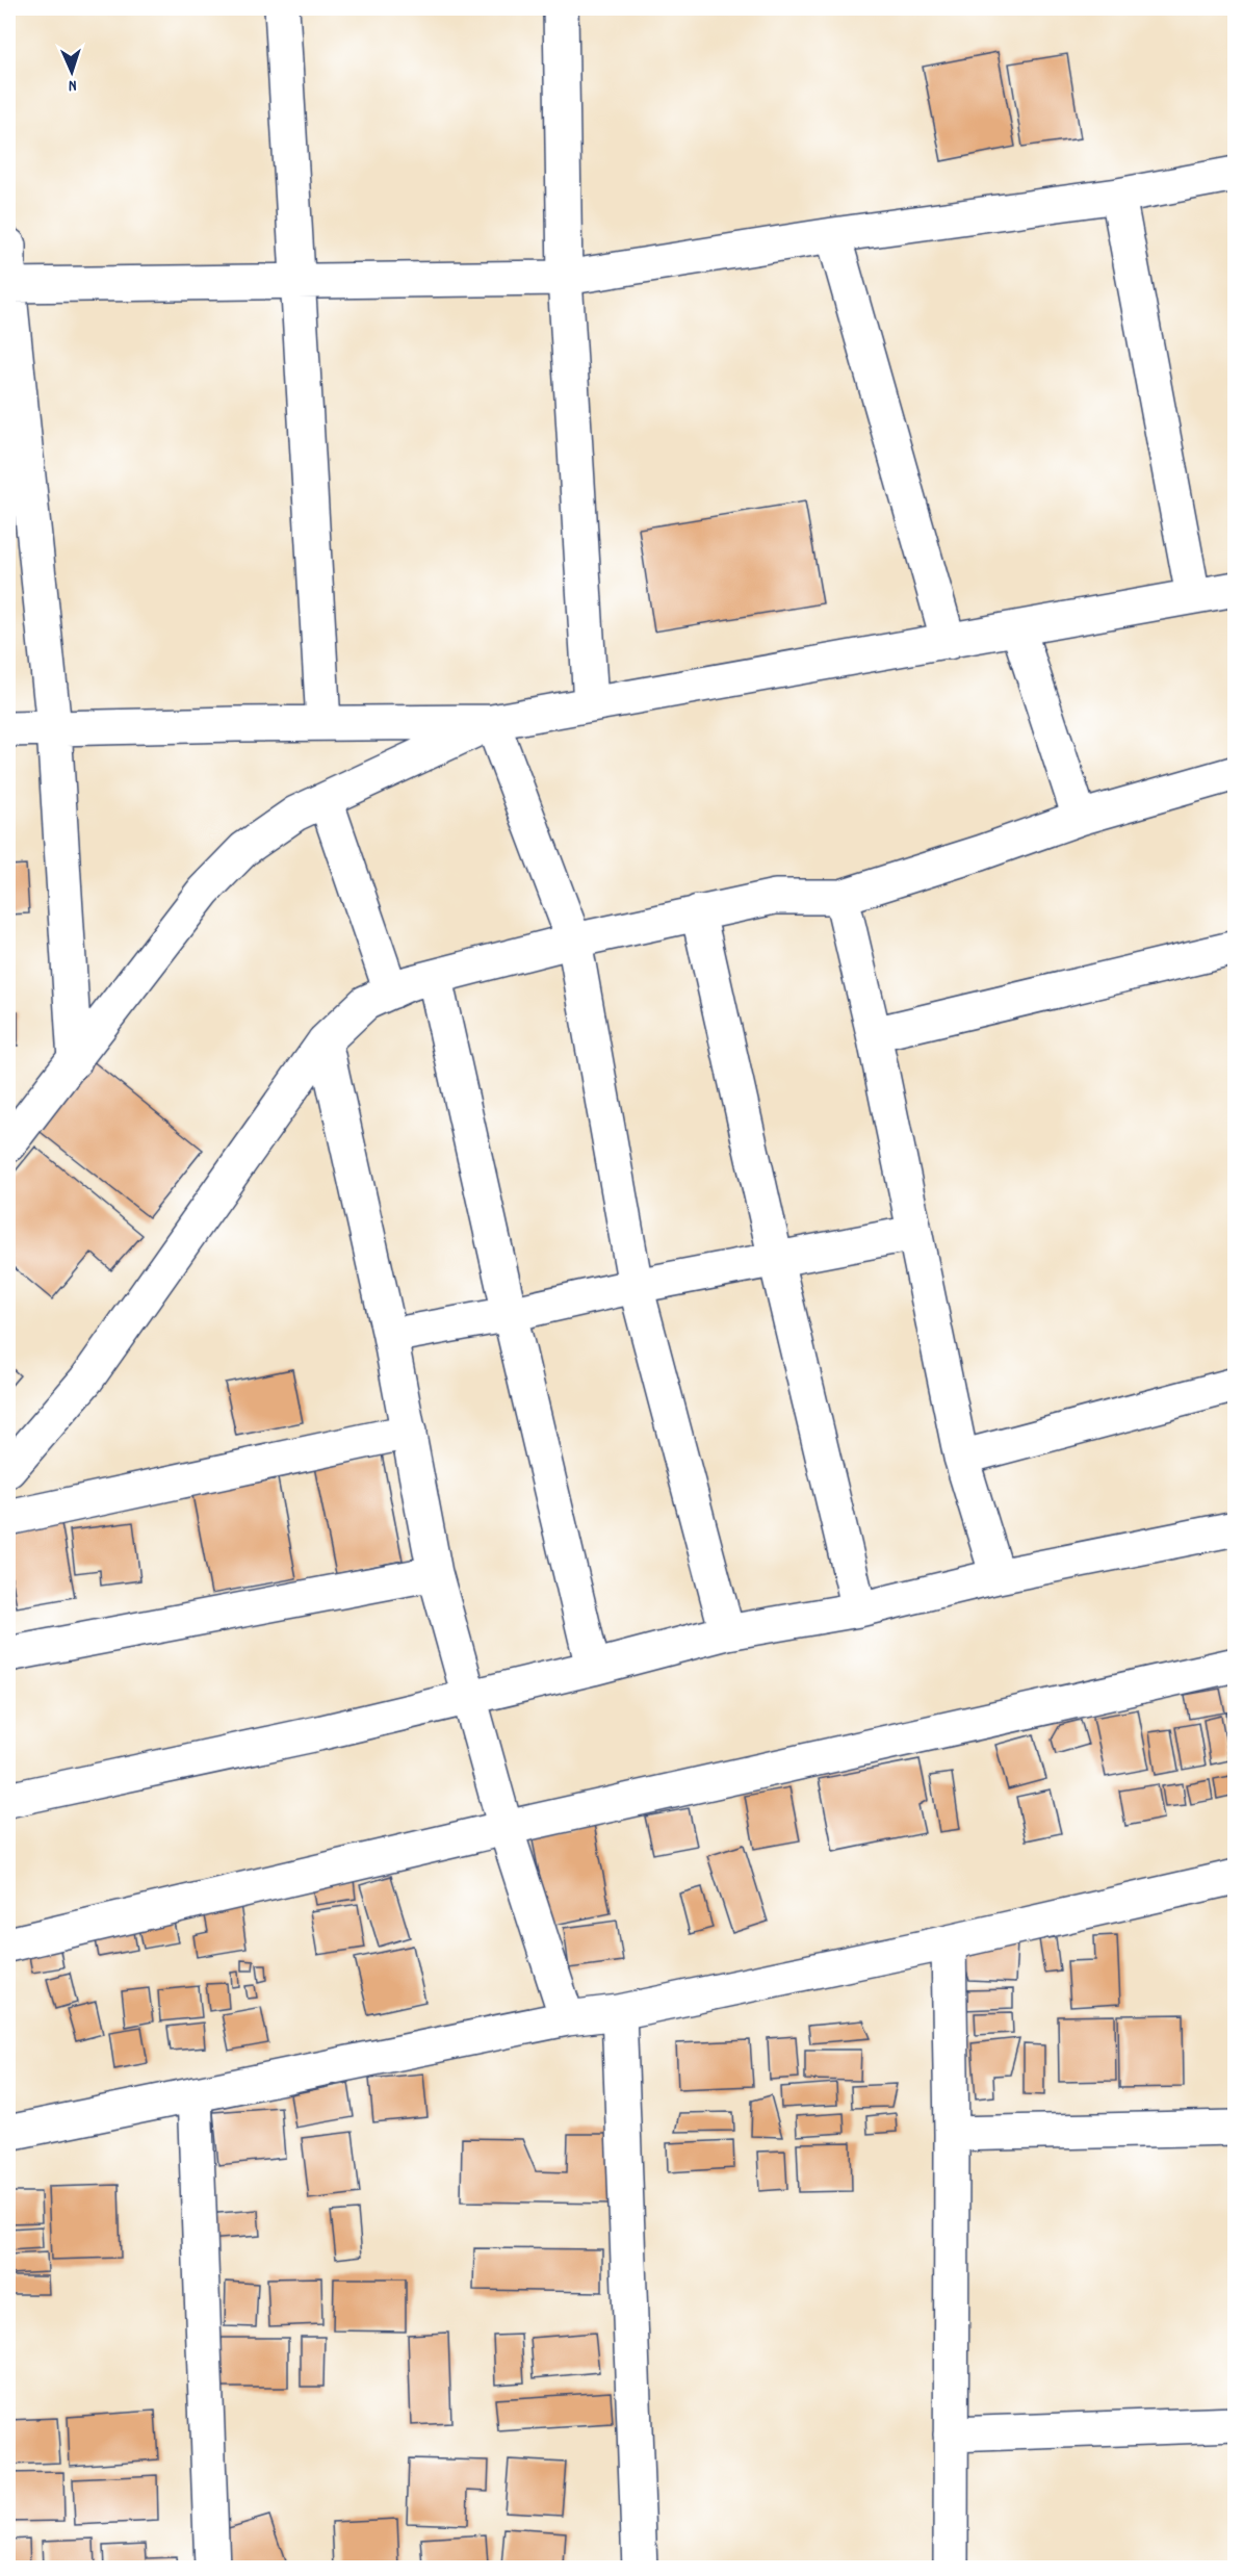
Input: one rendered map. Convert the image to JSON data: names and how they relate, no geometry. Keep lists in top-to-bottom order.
{
  "north": "bottom"
}
